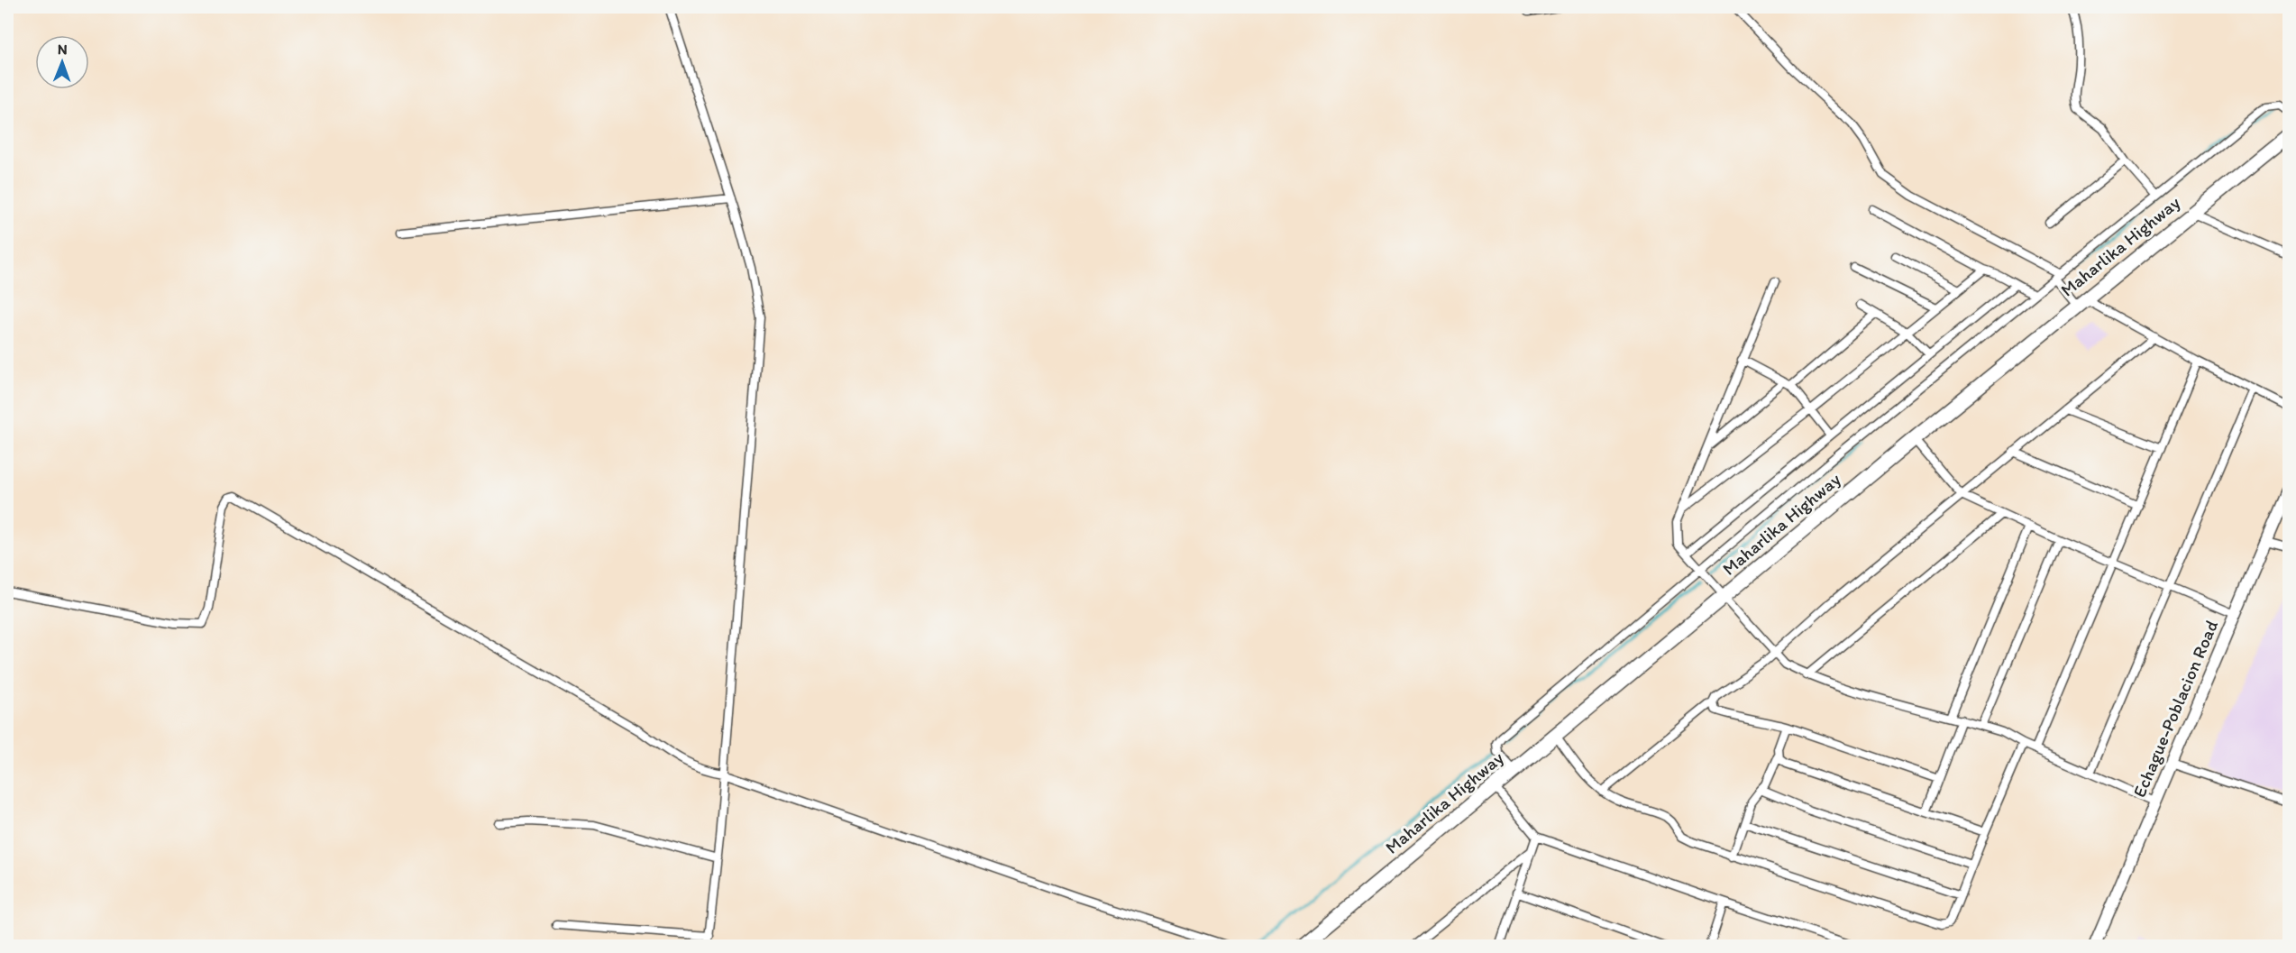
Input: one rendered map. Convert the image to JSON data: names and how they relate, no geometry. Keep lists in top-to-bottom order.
{
  "streets": {
    "highway": ["Maharlika Highway"],
    "main road": ["Echague-Poblacion Road"]
  },
  "north": "top"
}
